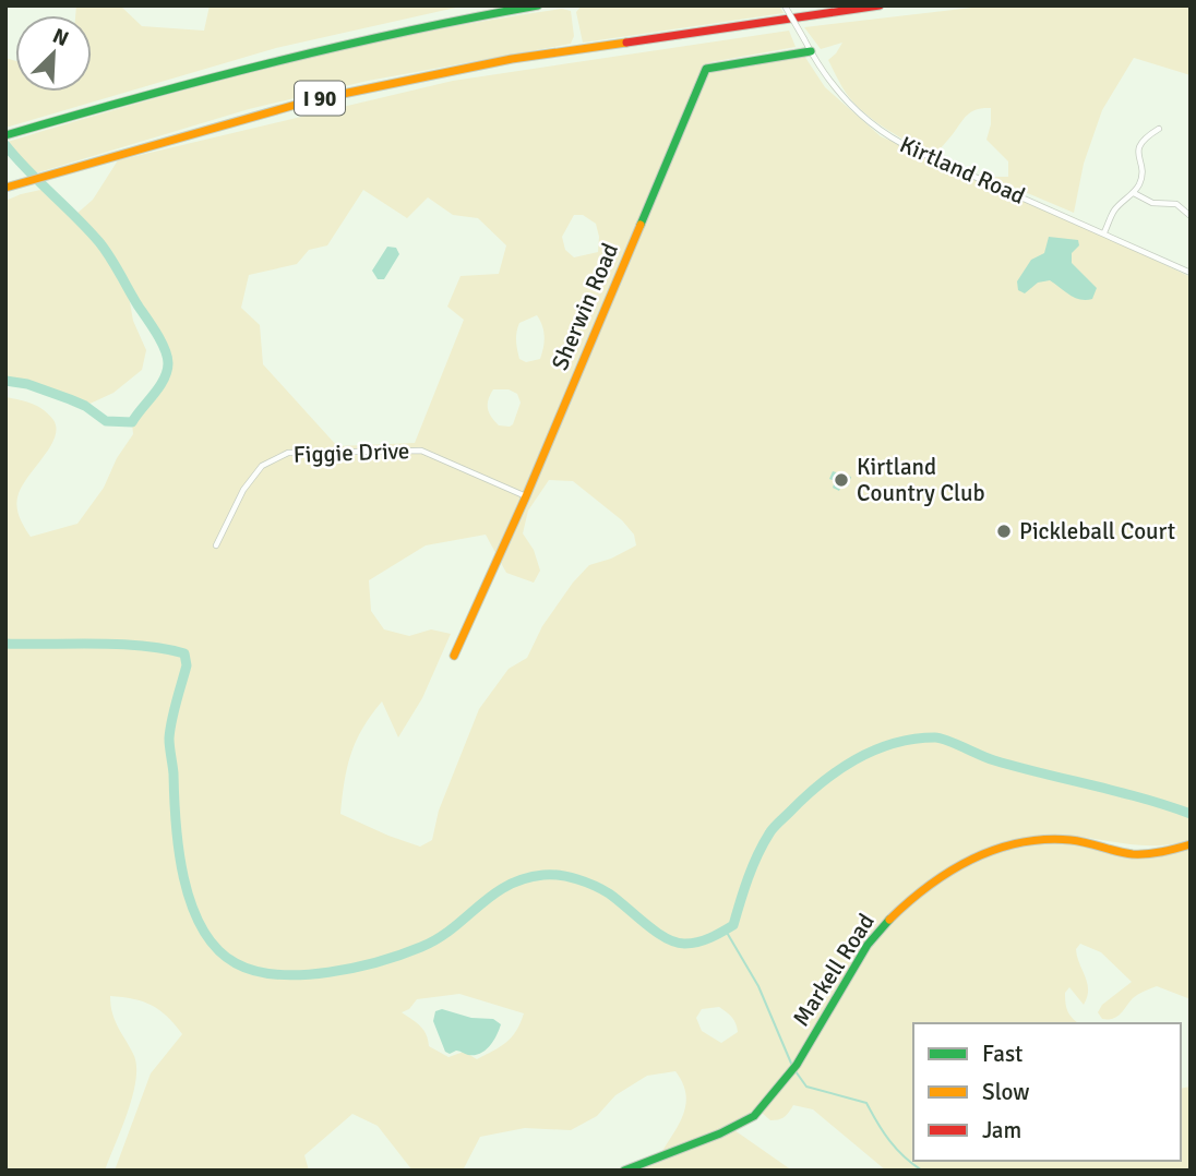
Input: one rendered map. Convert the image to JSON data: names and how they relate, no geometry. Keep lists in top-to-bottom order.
{
  "streets": {
    "main road": ["I 90", "Sherwin Road", "Markell Road"],
    "street": ["Kirtland Road", "Figgie Drive"]
  },
  "crossings": [
    ["Kirtland Road", "Sherwin Road"],
    ["Sherwin Road", "Figgie Drive"]
  ],
  "places": ["Kirtland Country Club", "Pickleball Court"],
  "legend": ["Fast", "Slow", "Jam"],
  "north": "top right"
}
